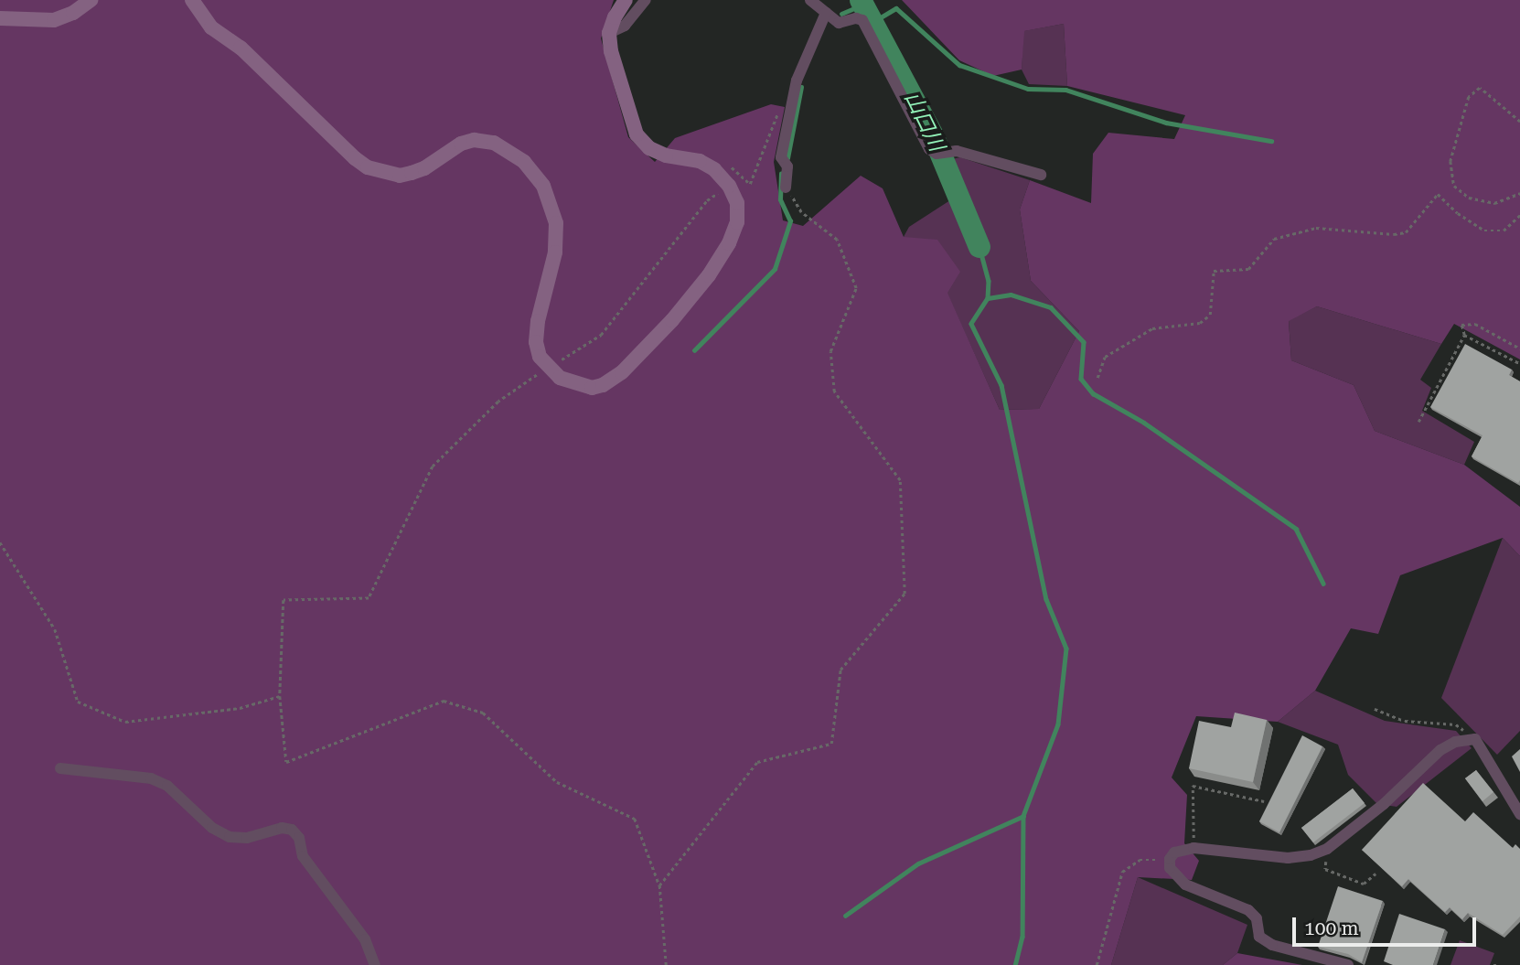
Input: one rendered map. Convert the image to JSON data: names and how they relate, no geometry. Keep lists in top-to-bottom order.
{
  "water": ["山口川"],
  "scale_bar": "100 m"
}
